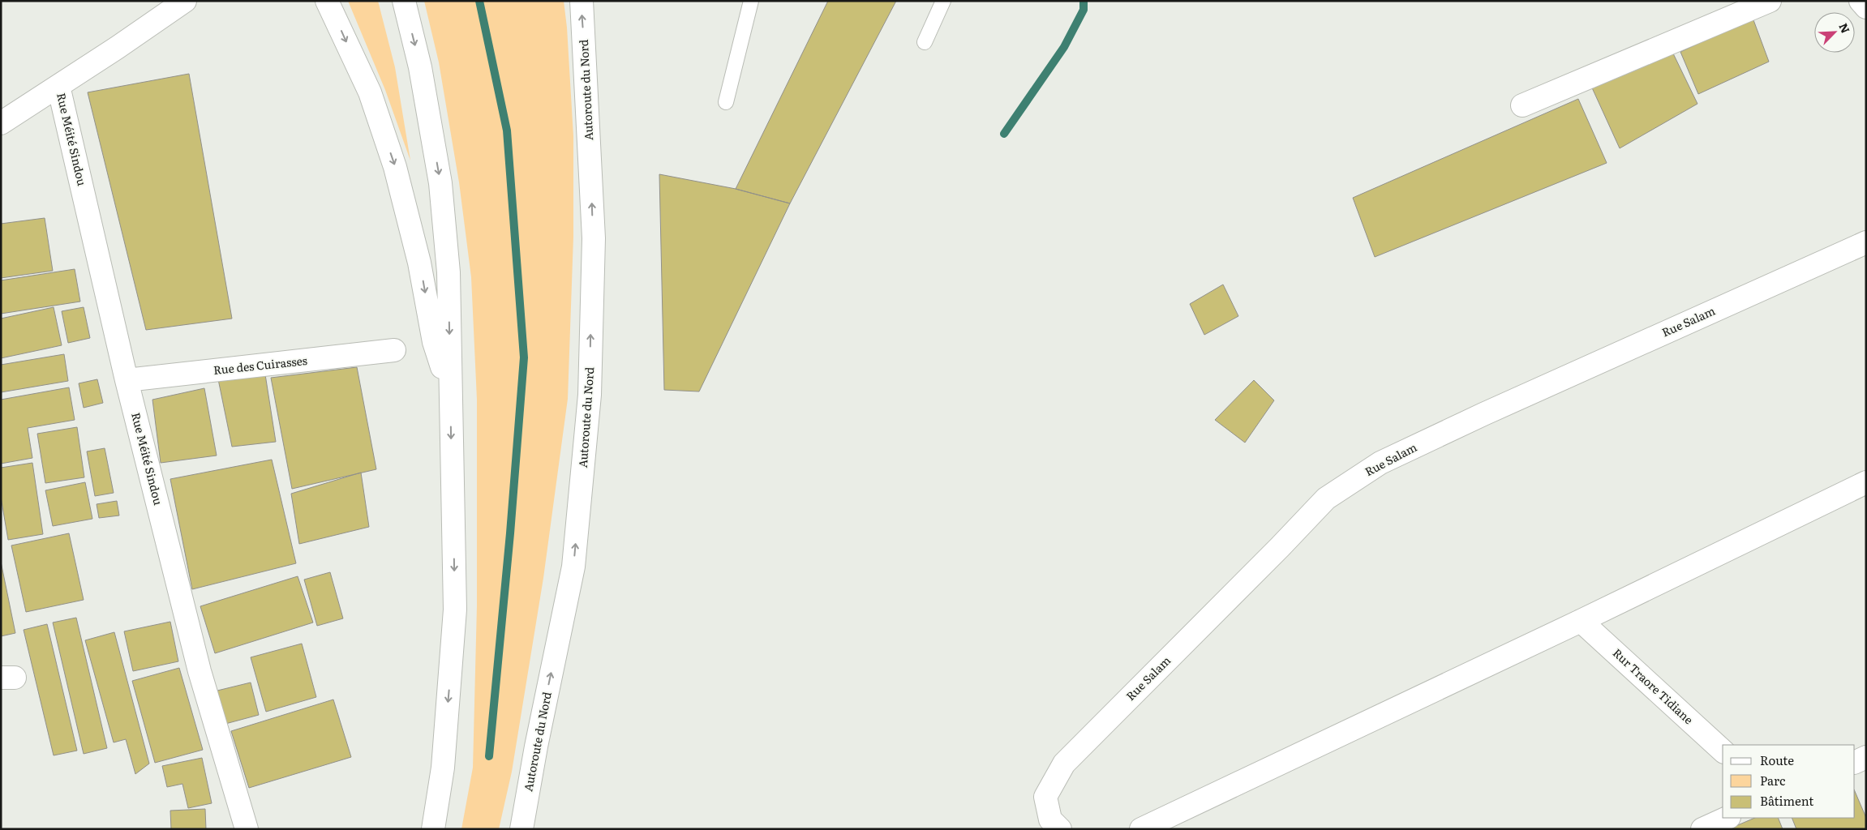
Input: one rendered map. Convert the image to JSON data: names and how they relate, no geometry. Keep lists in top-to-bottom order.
{
  "streets": {
    "main road": [
      "Autoroute du Nord",
      "Rue Méité Sindou",
      "Rue Salam",
      "Rue des Cuirasses",
      "Rur Traore Tidiane"
    ]
  },
  "crossings": [
    ["Rue Méité Sindou", "Rue des Cuirasses"]
  ],
  "legend": ["Route", "Parc", "Bâtiment"],
  "north": "top right"
}
